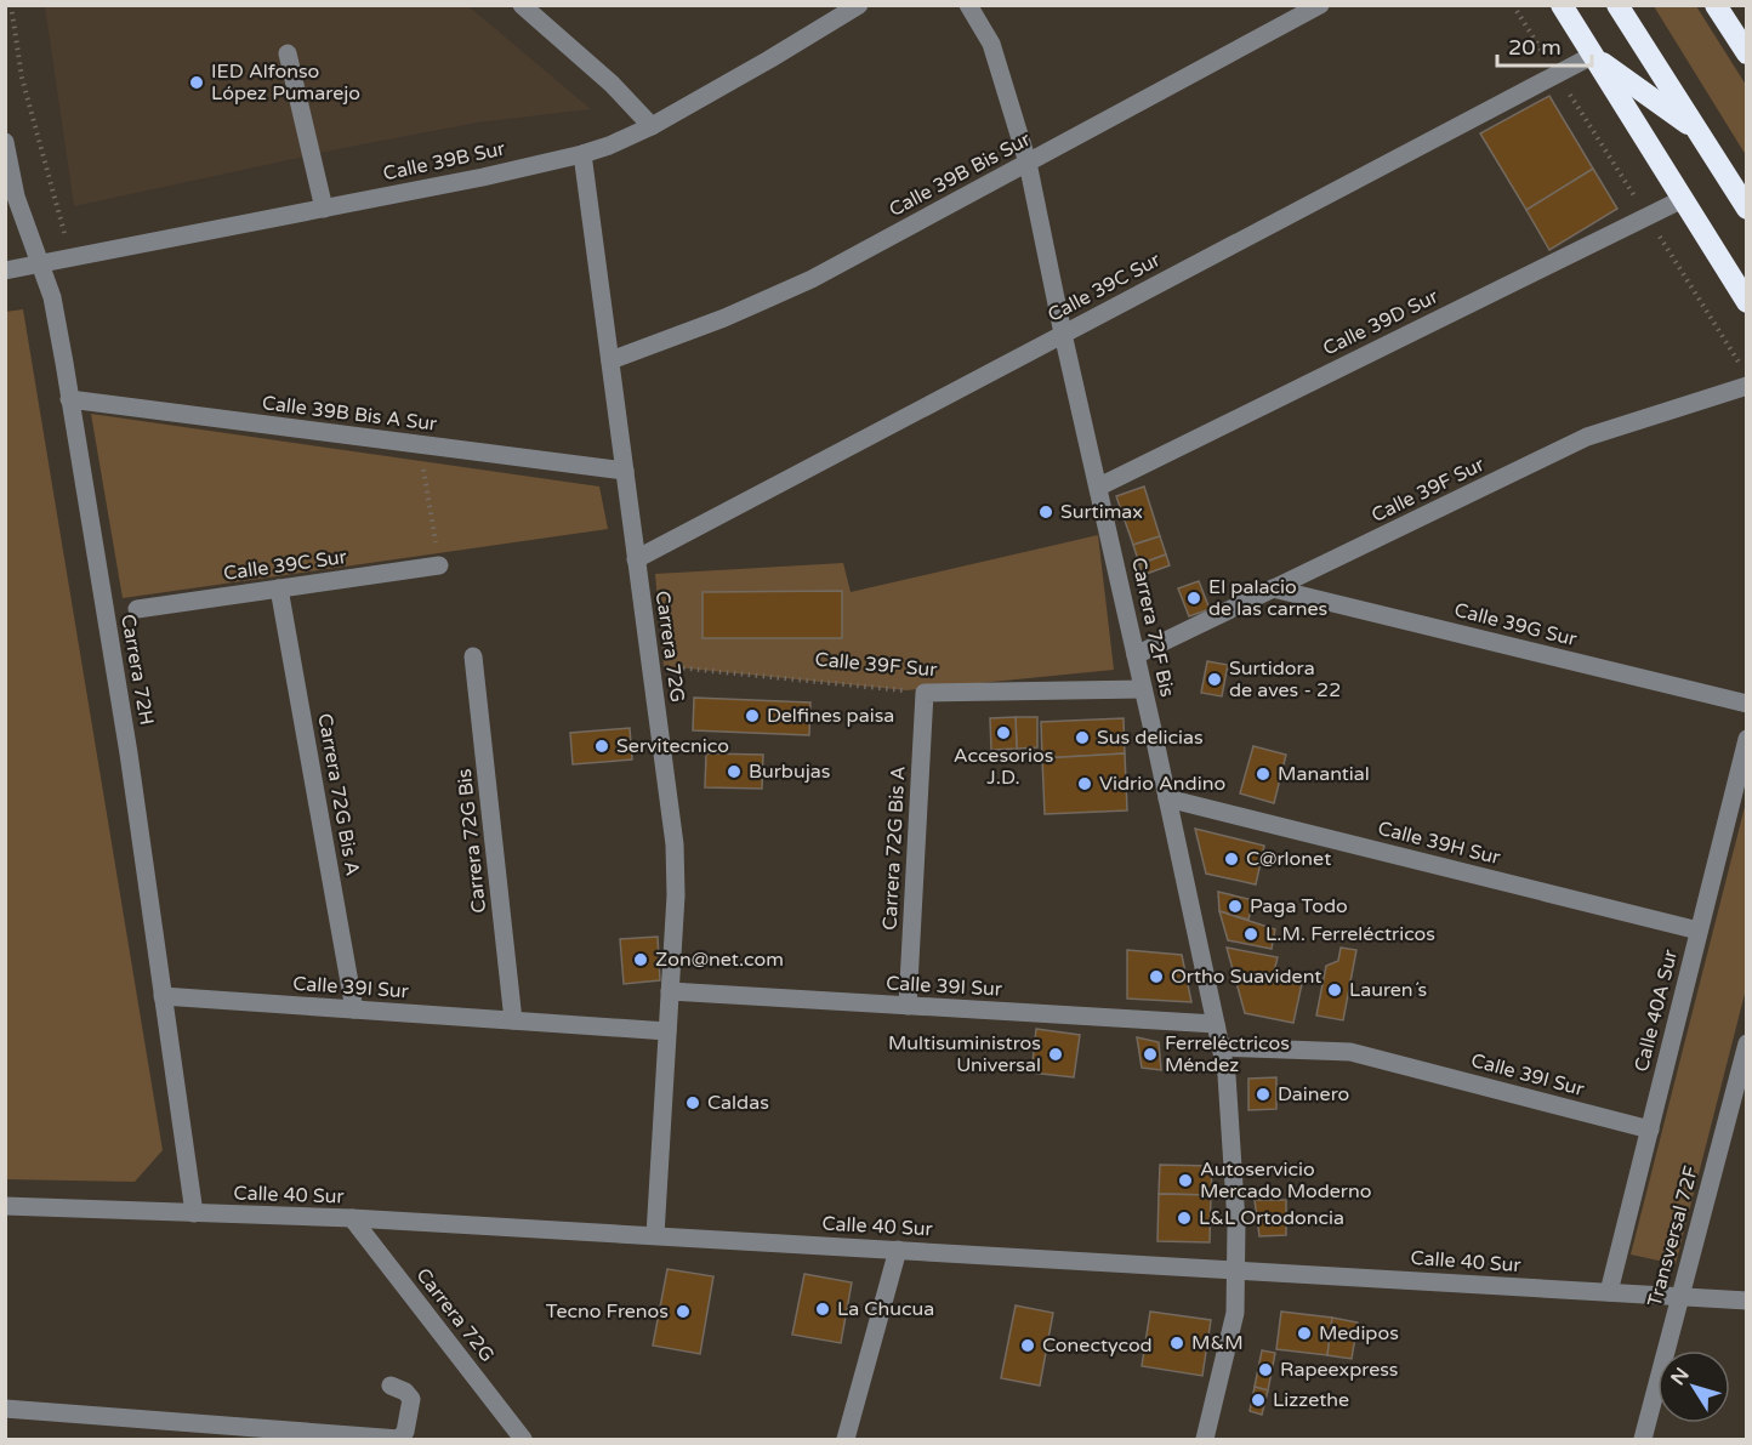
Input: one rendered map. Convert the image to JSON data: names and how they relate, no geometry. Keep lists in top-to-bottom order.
{
  "streets": {
    "street": [
      "Calle 39B Sur",
      "Calle 39B Bis Sur",
      "Calle 39C Sur",
      "Calle 39D Sur",
      "Calle 39B Bis A Sur",
      "Calle 39F Sur",
      "Calle 39G Sur",
      "Carrera 72F Bis",
      "Carrera 72G",
      "Carrera 72H",
      "Carrera 72G Bis A",
      "Carrera 72G Bis",
      "Calle 39H Sur",
      "Calle 39I Sur",
      "Calle 40A Sur",
      "Calle 40 Sur",
      "Transversal 72F"
    ]
  },
  "crossings": [
    ["Calle 39B Sur", "Carrera 72G"],
    ["Calle 39B Sur", "Carrera 72H"],
    ["Calle 39B Bis Sur", "Carrera 72F Bis"],
    ["Calle 39B Bis Sur", "Carrera 72G"],
    ["Calle 39C Sur", "Carrera 72F Bis"],
    ["Calle 39C Sur", "Carrera 72G"],
    ["Calle 39C Sur", "Carrera 72G Bis A"],
    ["Calle 39D Sur", "Carrera 72F Bis"],
    ["Calle 39B Bis A Sur", "Carrera 72G"],
    ["Calle 39B Bis A Sur", "Carrera 72H"],
    ["Calle 39F Sur", "Calle 39G Sur"],
    ["Calle 39F Sur", "Carrera 72F Bis"],
    ["Calle 39F Sur", "Carrera 72G"],
    ["Calle 39F Sur", "Carrera 72G Bis A"],
    ["Carrera 72F Bis", "Calle 39H Sur"],
    ["Carrera 72F Bis", "Calle 39I Sur"],
    ["Carrera 72F Bis", "Calle 40 Sur"],
    ["Carrera 72G", "Calle 39I Sur"],
    ["Carrera 72G", "Calle 40 Sur"],
    ["Carrera 72H", "Calle 39I Sur"],
    ["Carrera 72H", "Calle 40 Sur"],
    ["Carrera 72G Bis A", "Calle 39I Sur"],
    ["Carrera 72G Bis", "Calle 39I Sur"],
    ["Calle 39H Sur", "Calle 40A Sur"],
    ["Calle 39I Sur", "Calle 40A Sur"],
    ["Calle 40A Sur", "Calle 40 Sur"],
    ["Calle 40 Sur", "Transversal 72F"]
  ],
  "places": [
    "IED Alfonso López Pumarejo",
    "Surtimax",
    "El palacio de las carnes",
    "Surtidora de aves - 22",
    "Delfines paisa",
    "Accesorios J.D.",
    "Sus delicias",
    "Servitecnico",
    "Burbujas",
    "Manantial",
    "Vidrio Andino",
    "C@rlonet",
    "Paga Todo",
    "L.M. Ferreléctricos",
    "Zon@net.com",
    "Ortho Suavident",
    "Lauren´s",
    "Multisuministros Universal",
    "Ferreléctricos Méndez",
    "Dainero",
    "Caldas",
    "Autoservicio Mercado Moderno",
    "L&L Ortodoncia",
    "La Chucua",
    "Tecno Frenos",
    "Medipos",
    "M&M",
    "Conectycod",
    "Rapeexpress",
    "Lizzethe"
  ],
  "scale_bar": "20 m",
  "north": "top left"
}
